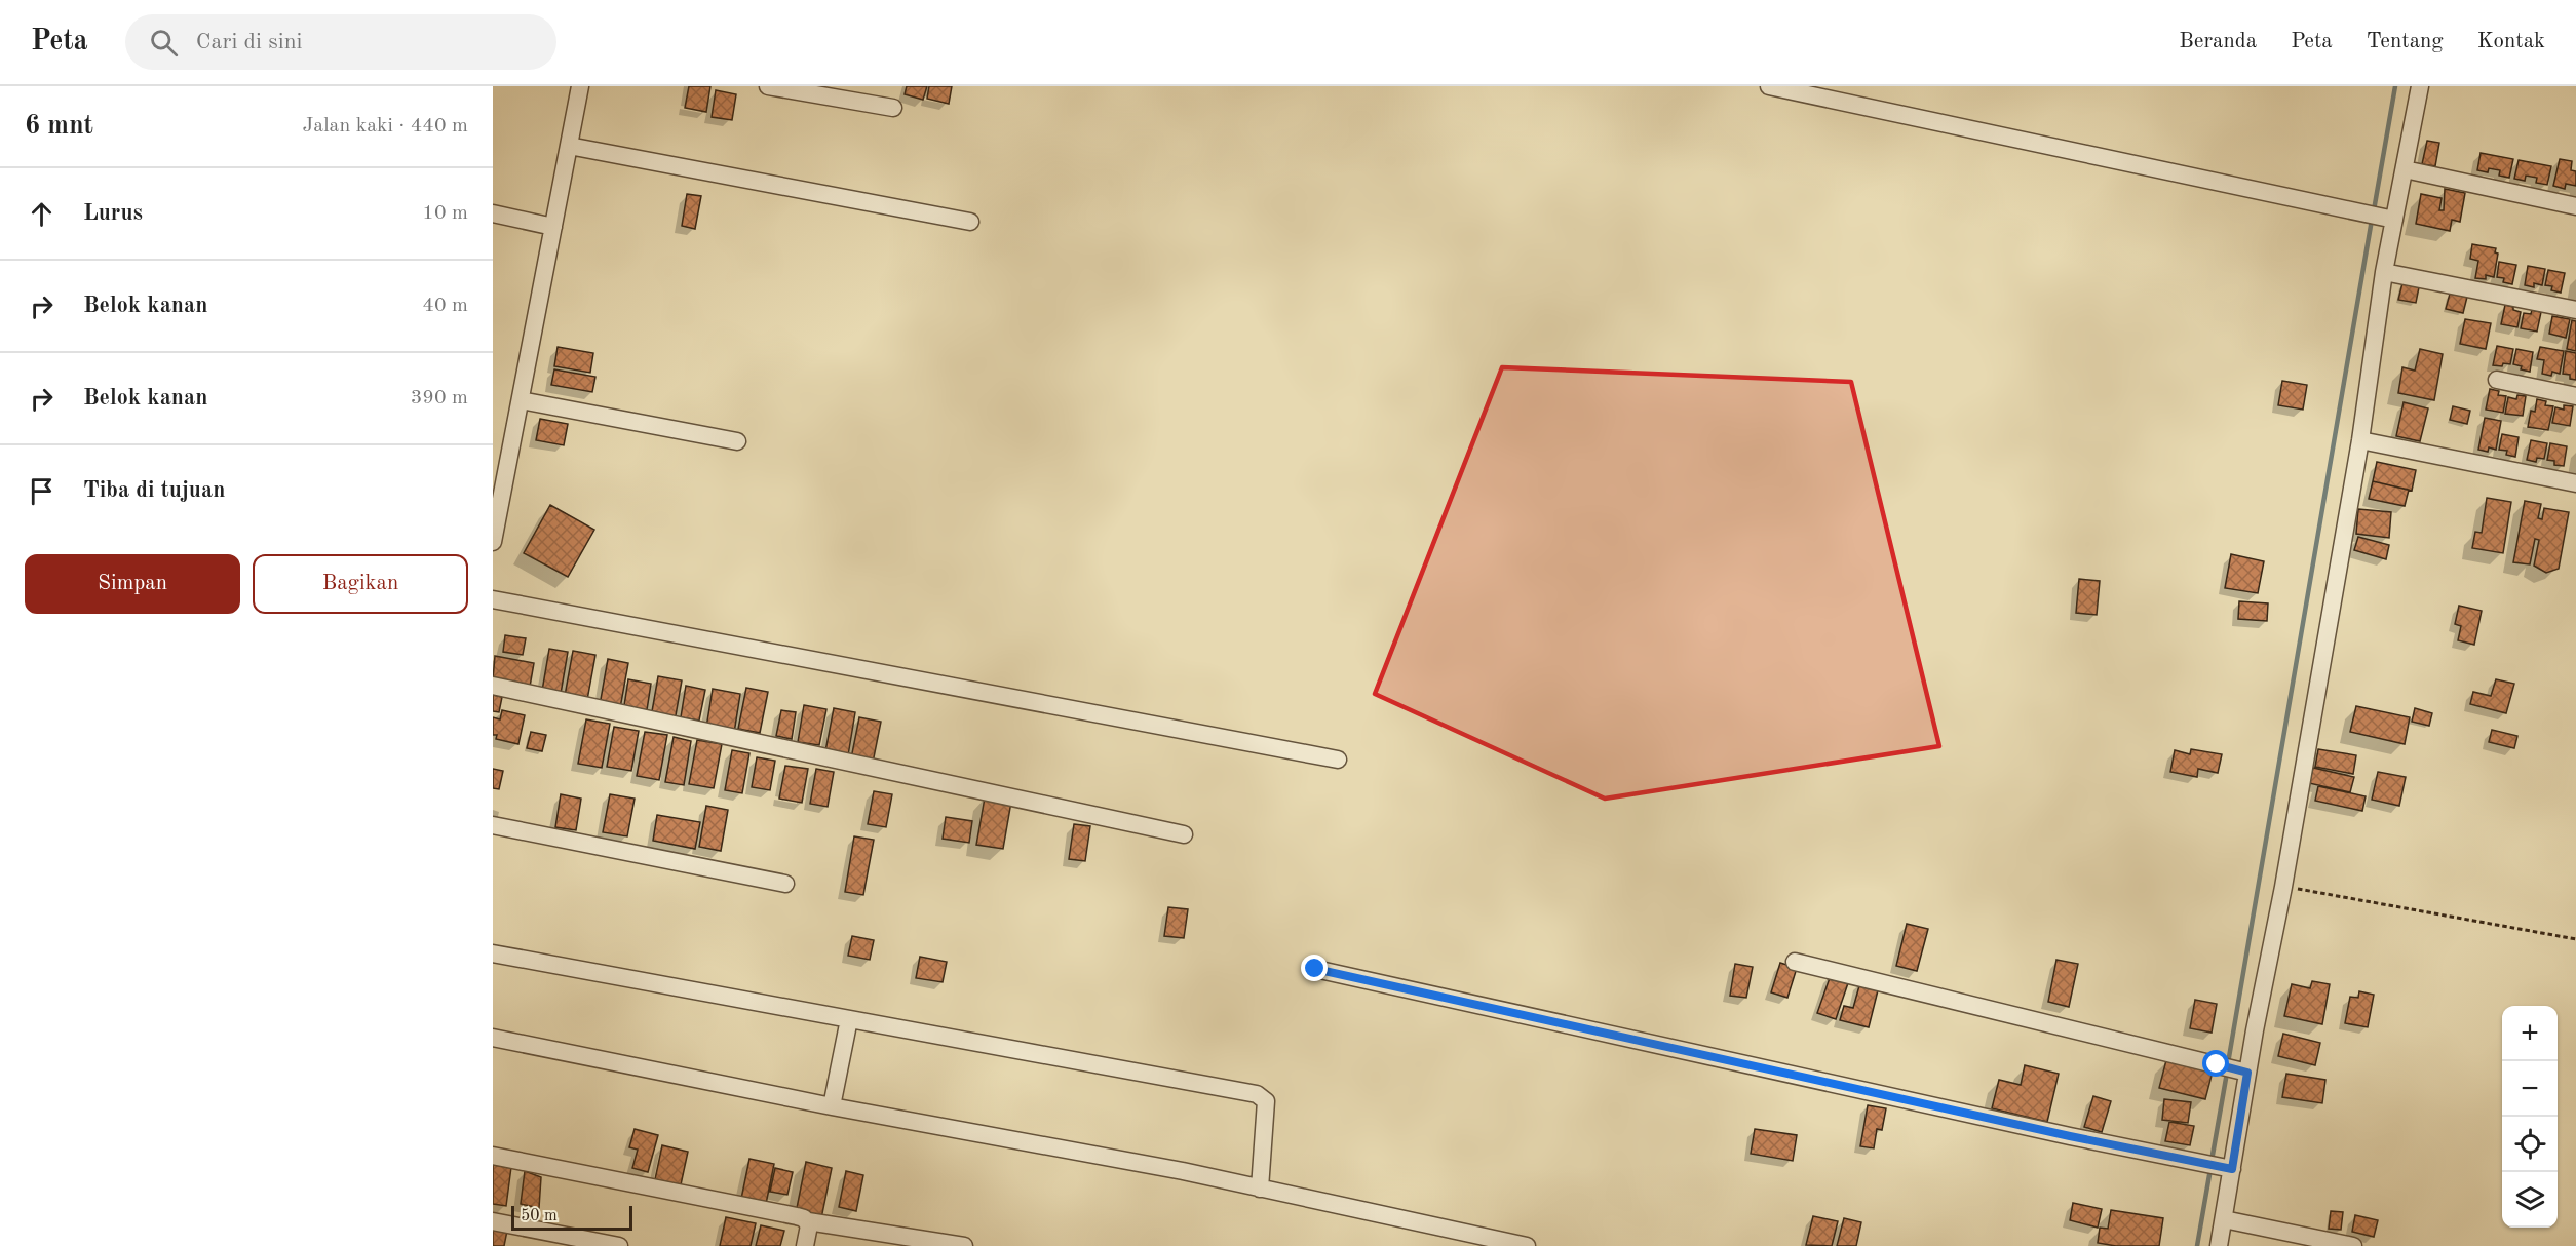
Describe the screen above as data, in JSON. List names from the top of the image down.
{
  "scale_bar": "50 m",
  "page": {
    "header": "Peta",
    "search": "Cari di sini",
    "nav": [
      "Beranda",
      "Peta",
      "Tentang",
      "Kontak"
    ],
    "heading": ["6 mnt", "Jalan kaki · 440 m"],
    "list": [
      ["Lurus", "10 m"],
      ["Belok kanan", "40 m"],
      ["Belok kanan", "390 m"],
      "Tiba di tujuan"
    ],
    "buttons": ["Simpan", "Bagikan"],
    "map_buttons": ["+", "−"],
    "scale": "50 m"
  }
}
